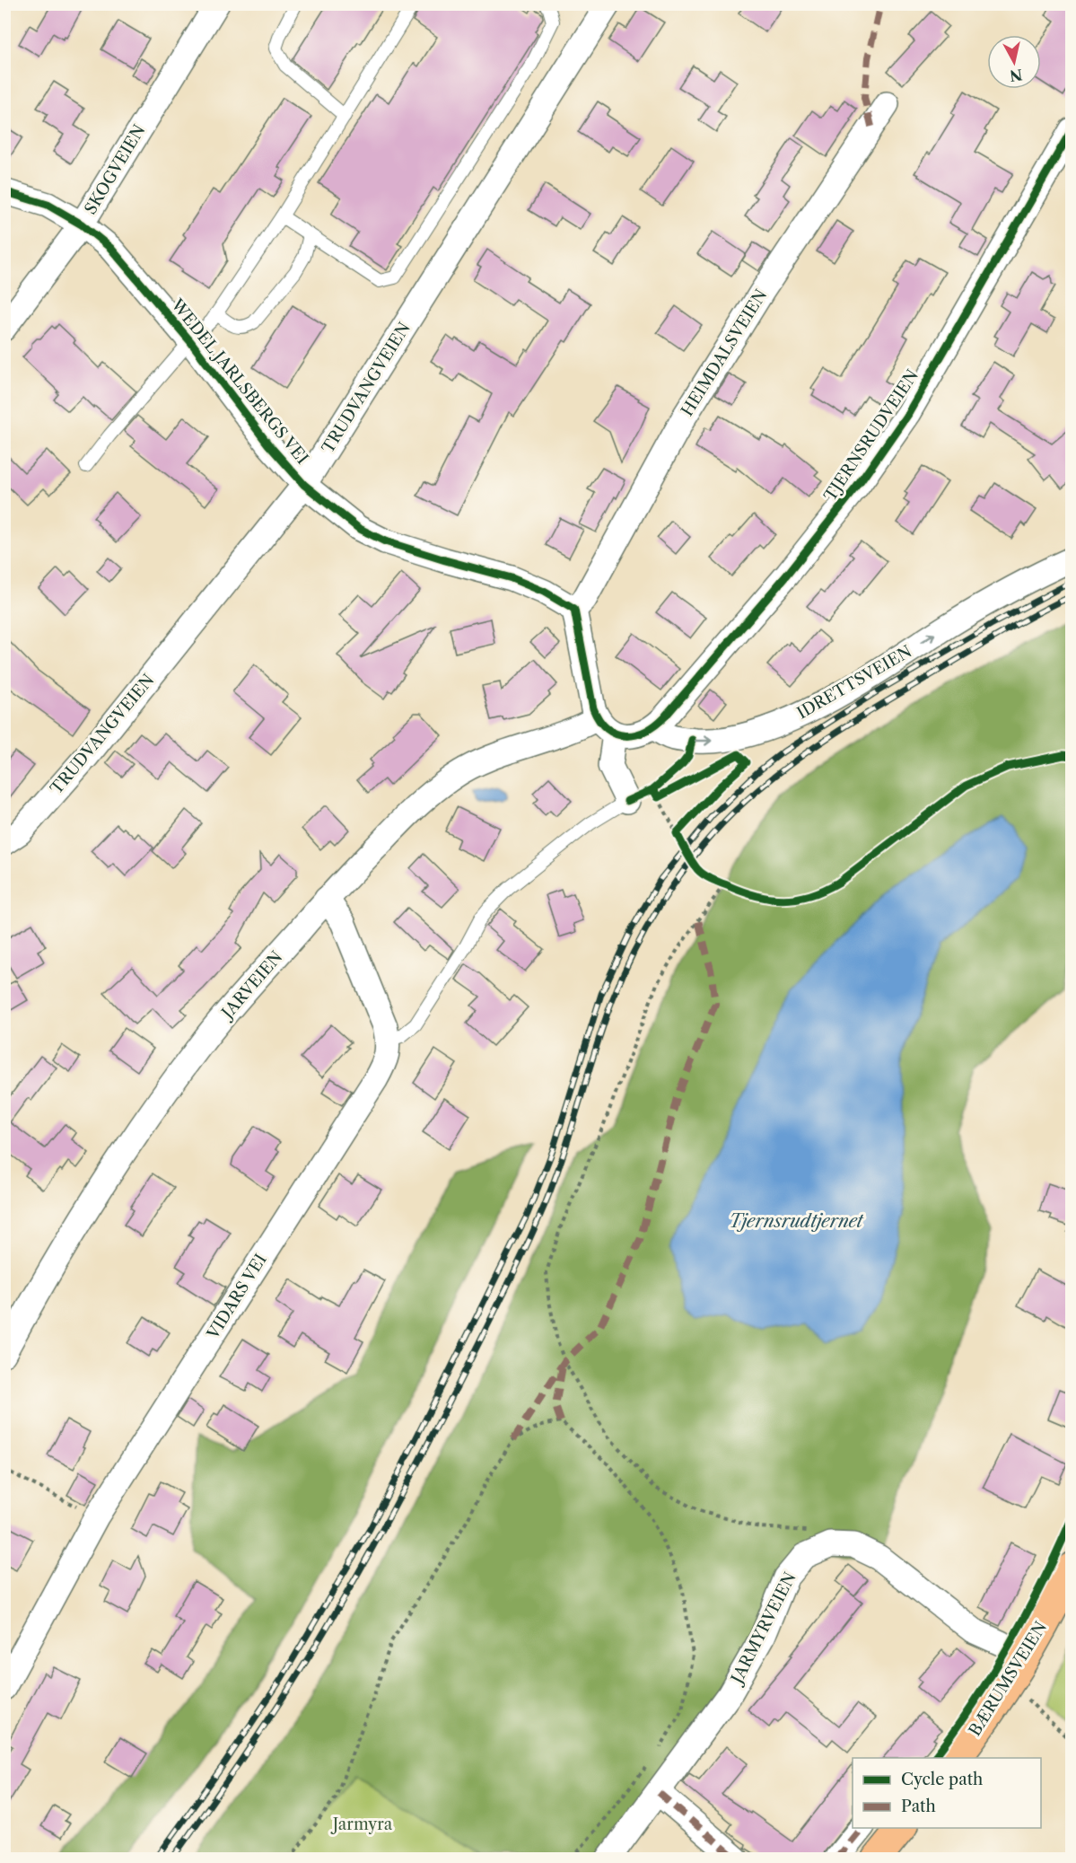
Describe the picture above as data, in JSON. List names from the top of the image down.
{
  "streets": {
    "main road": ["BÆRUMSVEIEN"],
    "street": [
      "SKOGVEIEN",
      "HEIMDALSVEIEN",
      "WEDEL JARLSBERGS VEI",
      "TRUDVANGVEIEN",
      "TJERNSRUDVEIEN",
      "IDRETTSVEIEN",
      "JARVEIEN",
      "VIDARS VEI",
      "JARMYRVEIEN"
    ]
  },
  "crossings": [
    ["SKOGVEIEN", "WEDEL JARLSBERGS VEI"],
    ["HEIMDALSVEIEN", "WEDEL JARLSBERGS VEI"],
    ["WEDEL JARLSBERGS VEI", "TRUDVANGVEIEN"],
    ["TJERNSRUDVEIEN", "IDRETTSVEIEN"]
  ],
  "one_way": ["IDRETTSVEIEN"],
  "water": ["Tjernsrudtjernet"],
  "parks": ["Jarmyra"],
  "legend": ["Cycle path", "Path"],
  "north": "bottom"
}
